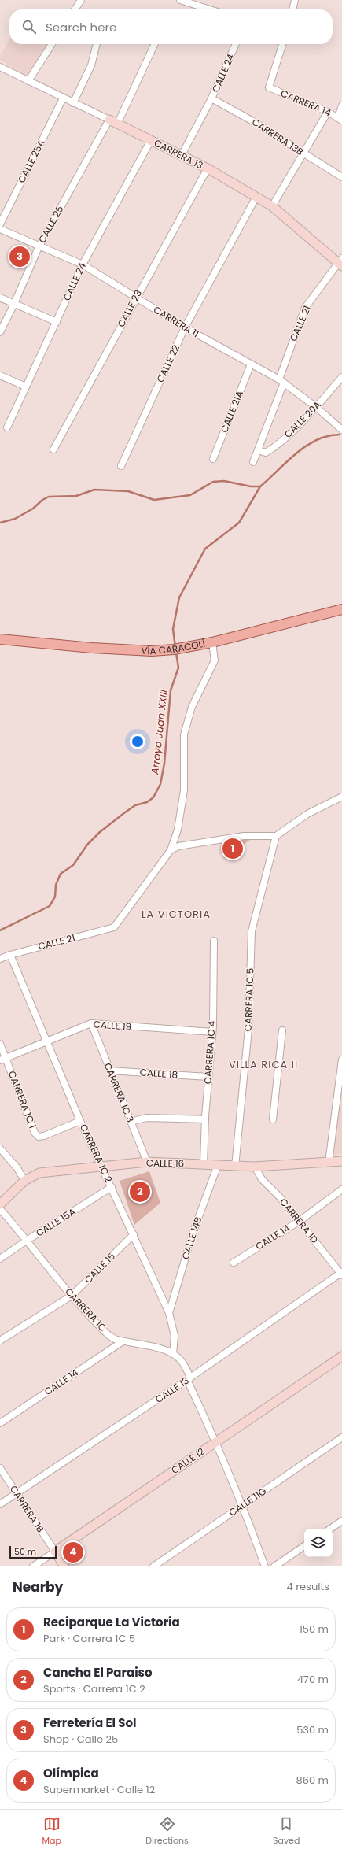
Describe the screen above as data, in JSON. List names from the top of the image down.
{
  "streets": {
    "main road": ["VÍA CARACOLÍ"],
    "street": [
      "CALLE 24",
      "CARRERA 14",
      "CARRERA 13B",
      "CARRERA 13",
      "CALLE 25A",
      "CALLE 25",
      "CALLE 23",
      "CARRERA 11",
      "CALLE 21",
      "CALLE 22",
      "CALLE 21A",
      "CALLE 20A",
      "CARRERA 1C 5",
      "CALLE 19",
      "CARRERA 1C 4",
      "CALLE 18",
      "CARRERA 1C 3",
      "CARRERA 1C 1",
      "CARRERA 1C 2",
      "CALLE 16",
      "CARRERA 1D",
      "CALLE 15A",
      "CALLE 14",
      "CALLE 14B",
      "CALLE 15",
      "CARRERA 1C",
      "CALLE 13",
      "CALLE 12",
      "CALLE 11G",
      "CARRERA 1B"
    ]
  },
  "crossings": [
    ["CALLE 24", "CARRERA 13B"],
    ["CALLE 24", "CARRERA 13"],
    ["CALLE 24", "CARRERA 11"],
    ["CARRERA 13", "CALLE 25A"],
    ["CARRERA 13", "CALLE 25"],
    ["CARRERA 13", "CALLE 23"],
    ["CARRERA 13", "CALLE 21"],
    ["CARRERA 13", "CALLE 22"],
    ["CALLE 25", "CARRERA 11"],
    ["CALLE 23", "CARRERA 11"],
    ["CARRERA 11", "CALLE 21"],
    ["CARRERA 11", "CALLE 22"],
    ["CARRERA 11", "CALLE 21A"],
    ["CARRERA 11", "CALLE 20A"],
    ["CALLE 21", "CALLE 20A"],
    ["CALLE 21", "CARRERA 1C 2"],
    ["CARRERA 1C 5", "CALLE 16"],
    ["CALLE 19", "CARRERA 1C 4"],
    ["CALLE 19", "CARRERA 1C 3"],
    ["CALLE 19", "CARRERA 1C 1"],
    ["CALLE 19", "CARRERA 1C 2"],
    ["CARRERA 1C 4", "CALLE 18"],
    ["CARRERA 1C 4", "CALLE 16"],
    ["CALLE 18", "CARRERA 1C 3"],
    ["CARRERA 1C 3", "CALLE 16"],
    ["CARRERA 1C 1", "CARRERA 1C 2"],
    ["CARRERA 1C 2", "CALLE 16"],
    ["CARRERA 1C 2", "CALLE 15A"],
    ["CARRERA 1C 2", "CALLE 14B"],
    ["CARRERA 1C 2", "CALLE 15"],
    ["CARRERA 1C 2", "CARRERA 1C"],
    ["CALLE 16", "CARRERA 1D"],
    ["CALLE 16", "CALLE 14B"],
    ["CARRERA 1D", "CALLE 14"],
    ["CARRERA 1D", "CALLE 13"],
    ["CALLE 15A", "CARRERA 1C"],
    ["CALLE 14", "CARRERA 1C"],
    ["CALLE 15", "CARRERA 1C"],
    ["CARRERA 1C", "CALLE 13"],
    ["CARRERA 1C", "CALLE 12"],
    ["CARRERA 1C", "CALLE 11G"],
    ["CALLE 13", "CARRERA 1B"],
    ["CALLE 12", "CARRERA 1B"]
  ],
  "districts": ["LA VICTORIA", "VILLA RICA II"],
  "water": ["Arroyo Juan XXIII"],
  "scale_bar": "50 m",
  "page": {
    "search": "Search here",
    "pins": [
      "3",
      "1",
      "2",
      "4"
    ],
    "scale": "50 m",
    "heading": ["Nearby", "4 results"],
    "list": [
      {
        "mark": "1",
        "name": "Reciparque La Victoria",
        "note": "Park · Carrera 1C 5",
        "value": "150 m"
      },
      {
        "mark": "2",
        "name": "Cancha El Paraiso",
        "note": "Sports · Carrera 1C 2",
        "value": "470 m"
      },
      {
        "mark": "3",
        "name": "Ferretería El Sol",
        "note": "Shop · Calle 25",
        "value": "530 m"
      },
      {
        "mark": "4",
        "name": "Olímpica",
        "note": "Supermarket · Calle 12",
        "value": "860 m"
      }
    ],
    "nav": ["Map", "Directions", "Saved"]
  }
}
